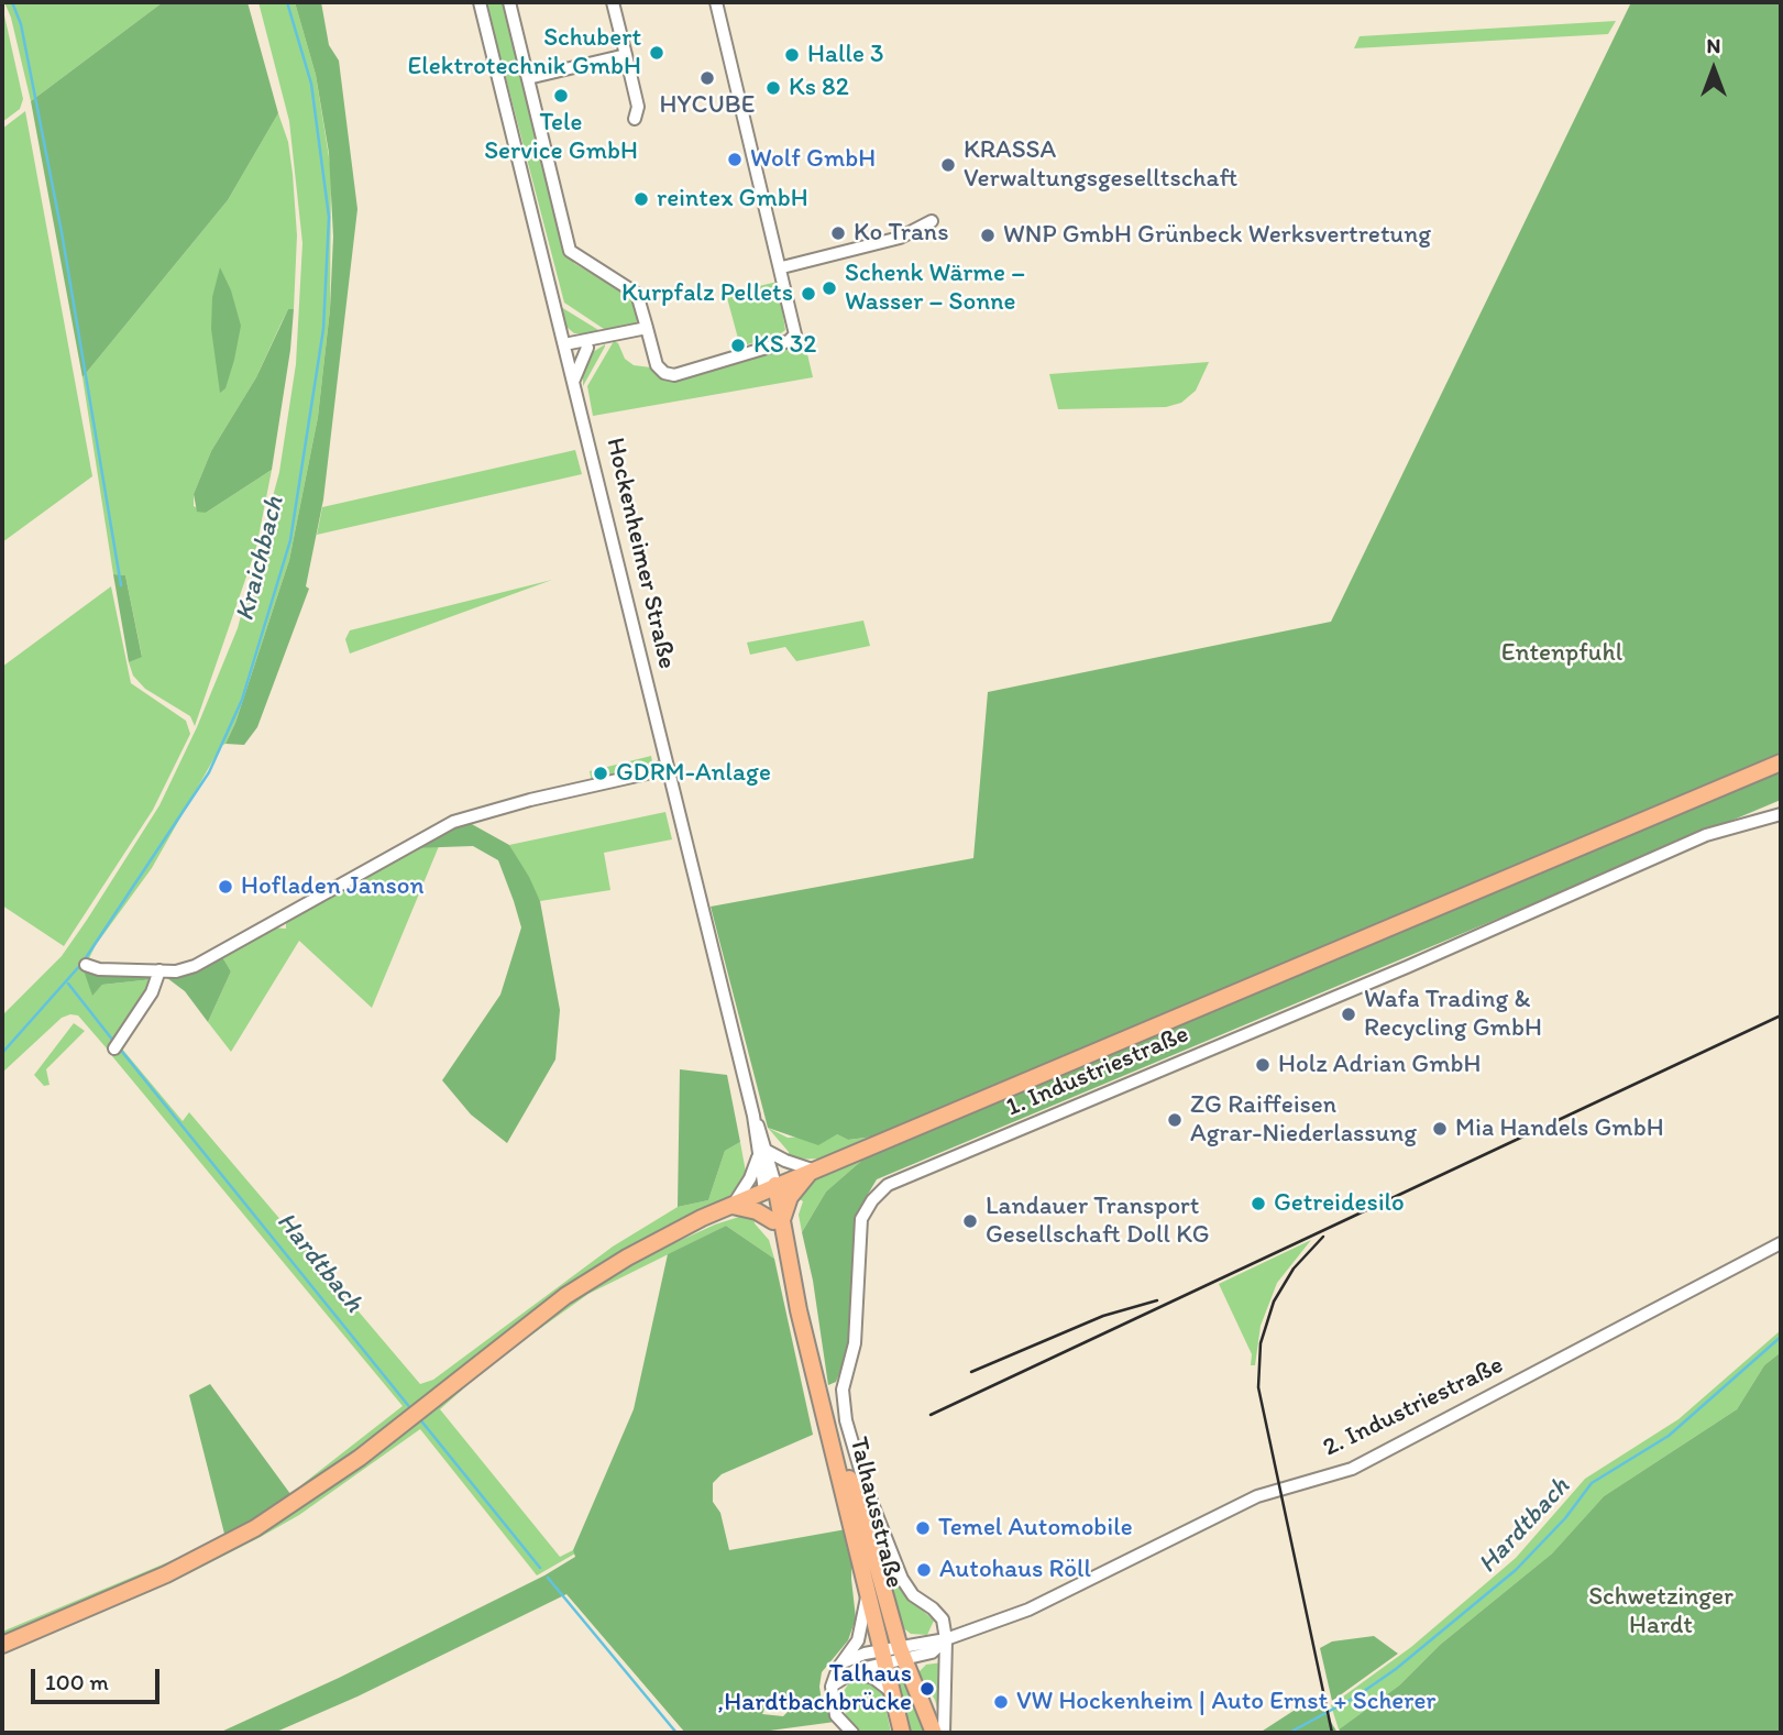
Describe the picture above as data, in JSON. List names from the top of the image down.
{
  "streets": {
    "main road": ["Hockenheimer Straße", "Talhausstraße"],
    "street": ["1. Industriestraße", "2. Industriestraße"]
  },
  "crossings": [
    ["Hockenheimer Straße", "Talhausstraße"],
    ["1. Industriestraße", "2. Industriestraße"],
    ["2. Industriestraße", "Talhausstraße"]
  ],
  "water": ["Kraichbach", "Hardtbach"],
  "parks": ["Entenpfuhl", "Schwetzinger Hardt"],
  "places": [
    "Schubert Elektrotechnik GmbH",
    "Halle 3",
    "HYCUBE",
    "Ks 82",
    "Tele Service GmbH",
    "Wolf GmbH",
    "KRASSA Verwaltungsgeselltschaft",
    "reintex GmbH",
    "Ko Trans",
    "WNP GmbH Grünbeck Werksvertretung",
    "Schenk Wärme – Wasser – Sonne",
    "Kurpfalz Pellets",
    "KS 32",
    "GDRM-Anlage",
    "Hofladen Janson",
    "Wafa Trading & Recycling GmbH",
    "Holz Adrian GmbH",
    "ZG Raiffeisen Agrar-Niederlassung",
    "Mia Handels GmbH",
    "Getreidesilo",
    "Landauer Transport Gesellschaft Doll KG",
    "Temel Automobile",
    "Autohaus Röll",
    "Talhaus ,Hardtbachbrücke",
    "VW Hockenheim | Auto Ernst + Scherer"
  ],
  "scale_bar": "100 m",
  "north": "top"
}
